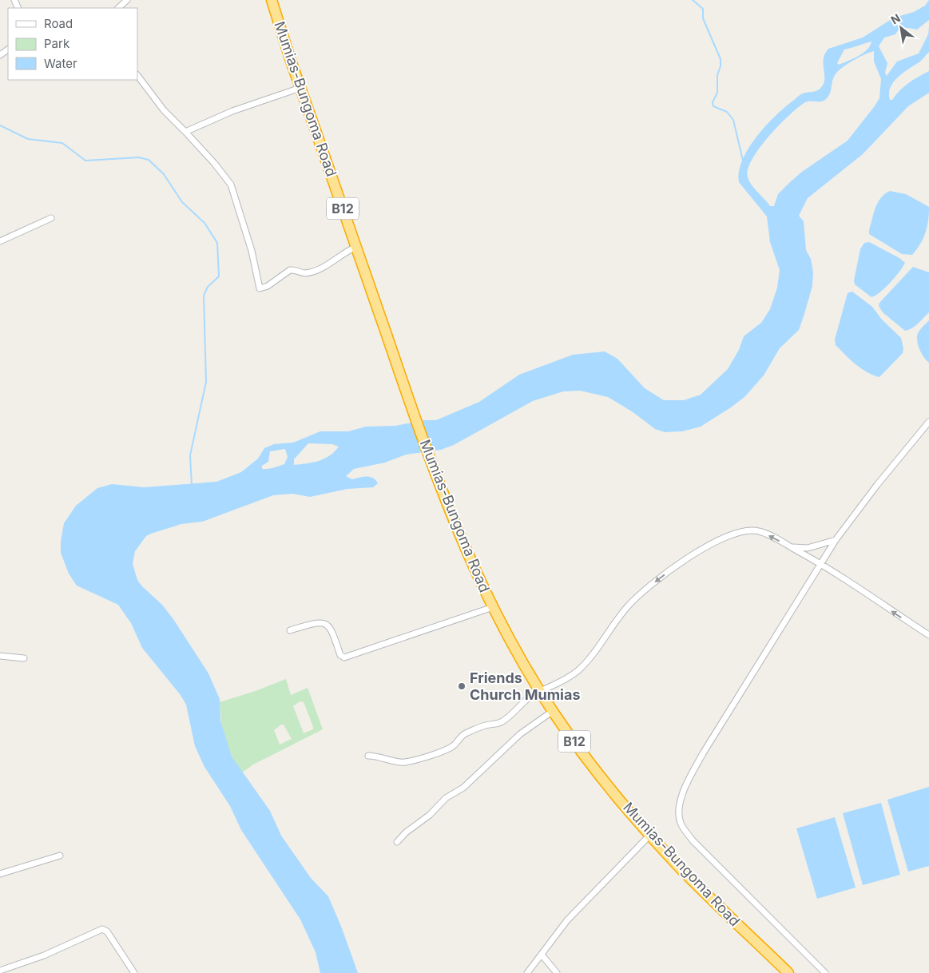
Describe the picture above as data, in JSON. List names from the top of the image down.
{
  "streets": {
    "highway": ["Mumias-Bungoma Road", "B12"]
  },
  "places": ["Friends Church Mumias"],
  "legend": ["Road", "Park", "Water"],
  "north": "top left"
}
